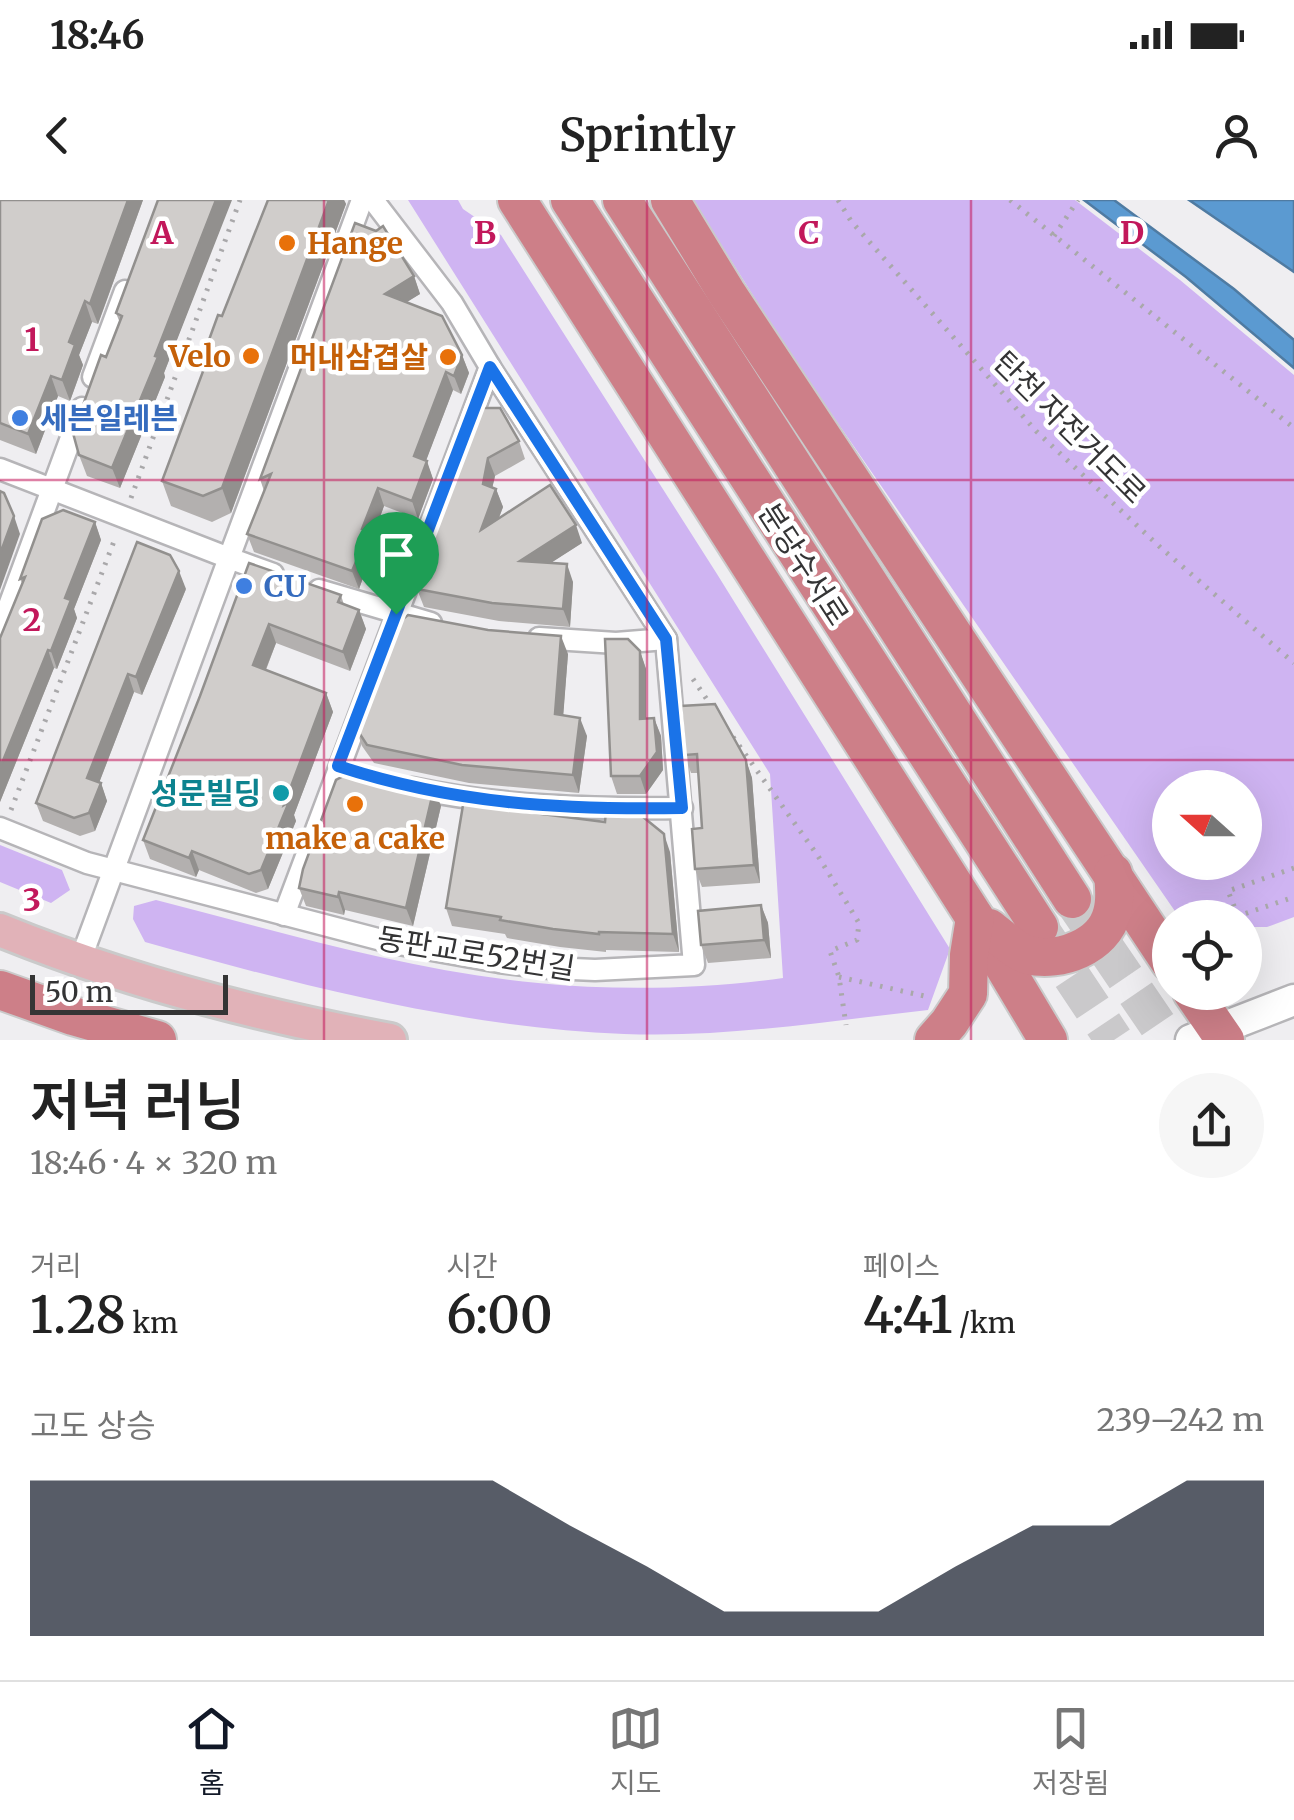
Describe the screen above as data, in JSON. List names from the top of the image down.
{
  "streets": {
    "highway": ["분당수서로"],
    "street": ["동판교로52번길"],
    "path": ["탄천 자전거도로"]
  },
  "places": [
    "Hange",
    "Velo",
    "머내삼겹살",
    "세븐일레븐",
    "CU",
    "성문빌딩",
    "make a cake"
  ],
  "scale_bar": "50 m",
  "north": "left",
  "page": {
    "status": "18:46",
    "header": "Sprintly",
    "scale": "50 m",
    "heading": ["저녁 러닝", "18:46 · 4 × 320 m"],
    "stats": [
      ["거리", "1.28 km"],
      ["시간", "6:00"],
      ["페이스", "4:41 /km"]
    ],
    "chart": ["고도 상승", "239–242 m"],
    "tabs": ["홈", "지도", "저장됨"]
  },
  "grid": {
    "columns": [
      "A",
      "B",
      "C",
      "D"
    ],
    "rows": ["1", "2", "3"]
  }
}
